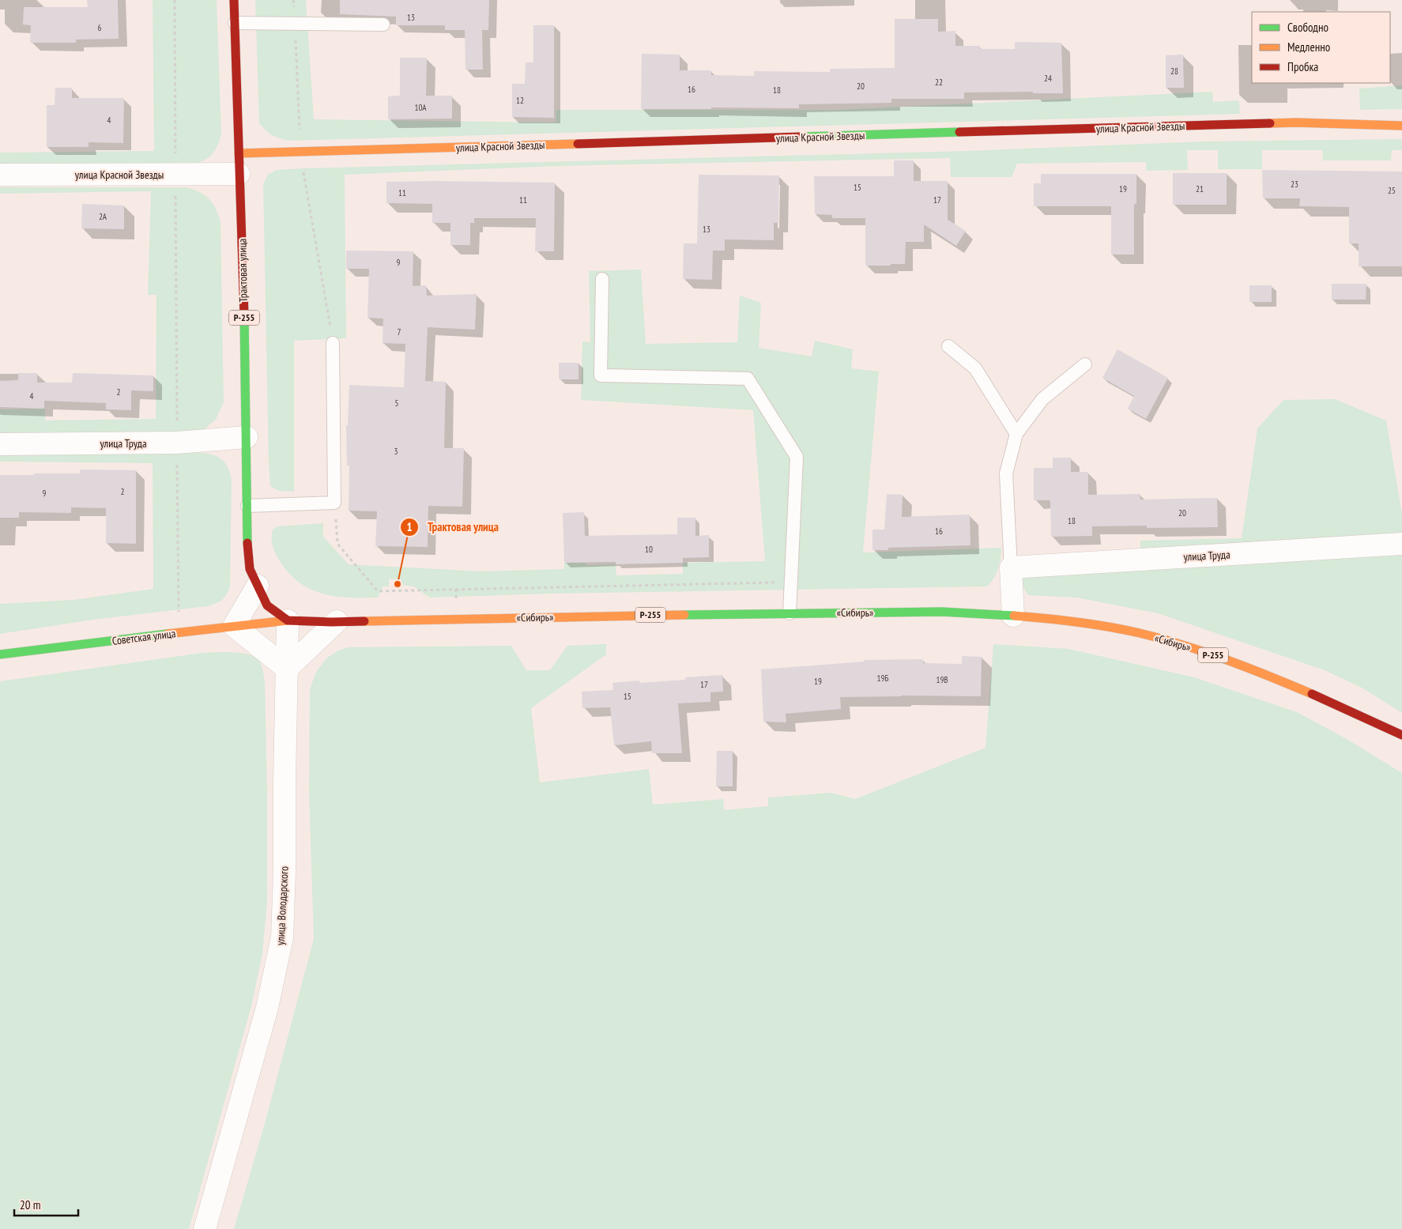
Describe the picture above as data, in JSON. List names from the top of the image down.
{
  "streets": {
    "main road": [
      "улица Красной Звезды",
      "Трактовая улица",
      "Р-255",
      "«Сибирь»",
      "Советская улица"
    ],
    "street": ["улица Труда", "улица Володарского"]
  },
  "crossings": [
    ["улица Красной Звезды", "Трактовая улица"],
    ["Трактовая улица", "улица Труда"],
    ["Трактовая улица", "«Сибирь»"],
    ["Трактовая улица", "Советская улица"],
    ["Трактовая улица", "улица Володарского"],
    ["«Сибирь»", "Советская улица"],
    ["«Сибирь»", "улица Володарского"],
    ["Советская улица", "улица Володарского"]
  ],
  "places": ["Трактовая улица"],
  "house_numbers": [
    "13",
    "6",
    "28",
    "24",
    "22",
    "20",
    "16",
    "18",
    "12",
    "10А",
    "4",
    "23",
    "15",
    "19",
    "21",
    "25",
    "11",
    "11",
    "17",
    "2А",
    "13",
    "9",
    "7",
    "2",
    "4",
    "5",
    "3",
    "2",
    "9",
    "20",
    "18",
    "16",
    "10",
    "19Б",
    "19В",
    "19",
    "17",
    "15"
  ],
  "legend": ["Свободно", "Медленно", "Пробка"],
  "scale_bar": "20 m"
}
